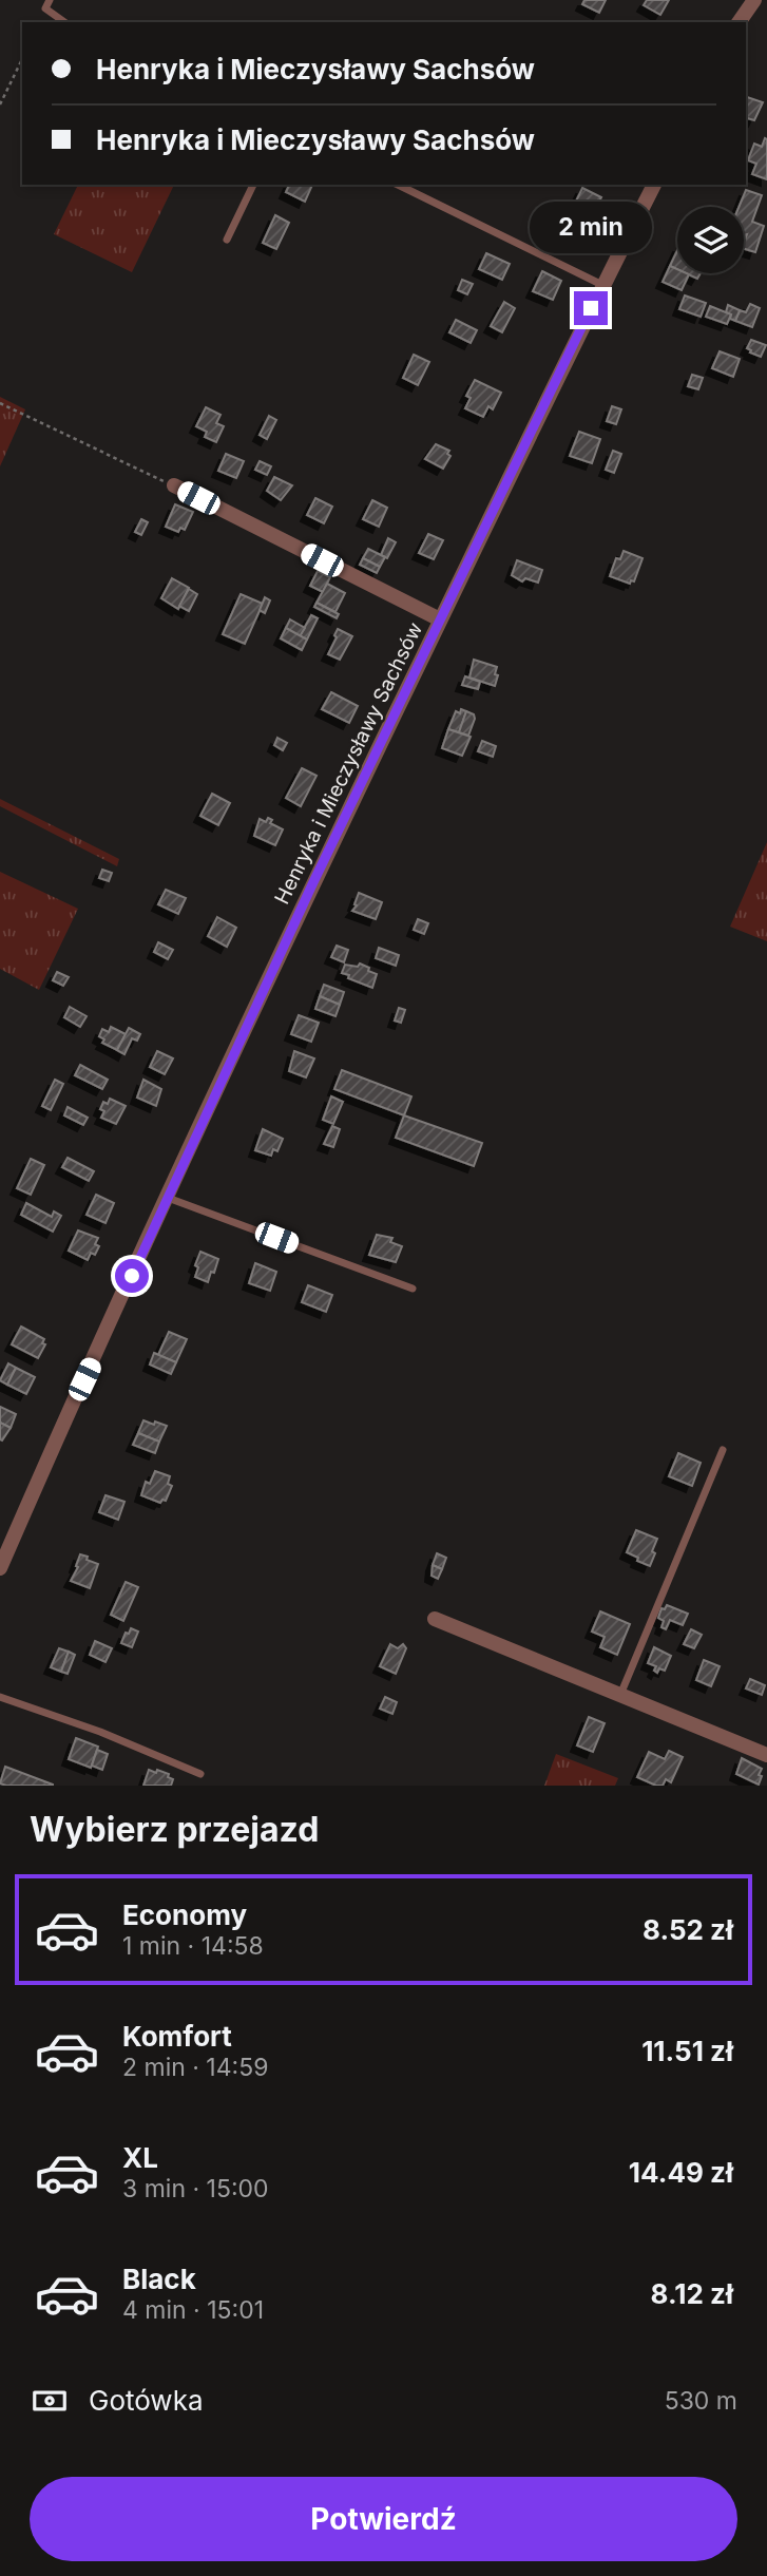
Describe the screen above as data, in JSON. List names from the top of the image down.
{
  "streets": {
    "street": ["Henryka i Mieczysławy Sachsów"]
  },
  "page": {
    "banner": ["Henryka i Mieczysławy Sachsów", "Henryka i Mieczysławy Sachsów"],
    "bubble": "2 min",
    "heading": "Wybierz przejazd",
    "list": [
      {
        "name": "Economy",
        "note": "1 min · 14:58",
        "value": "8.52 zł"
      },
      {
        "name": "Komfort",
        "note": "2 min · 14:59",
        "value": "11.51 zł"
      },
      {
        "name": "XL",
        "note": "3 min · 15:00",
        "value": "14.49 zł"
      },
      {
        "name": "Black",
        "note": "4 min · 15:01",
        "value": "8.12 zł"
      }
    ],
    "pay": ["Gotówka", "530 m"],
    "buttons": "Potwierdź"
  }
}
